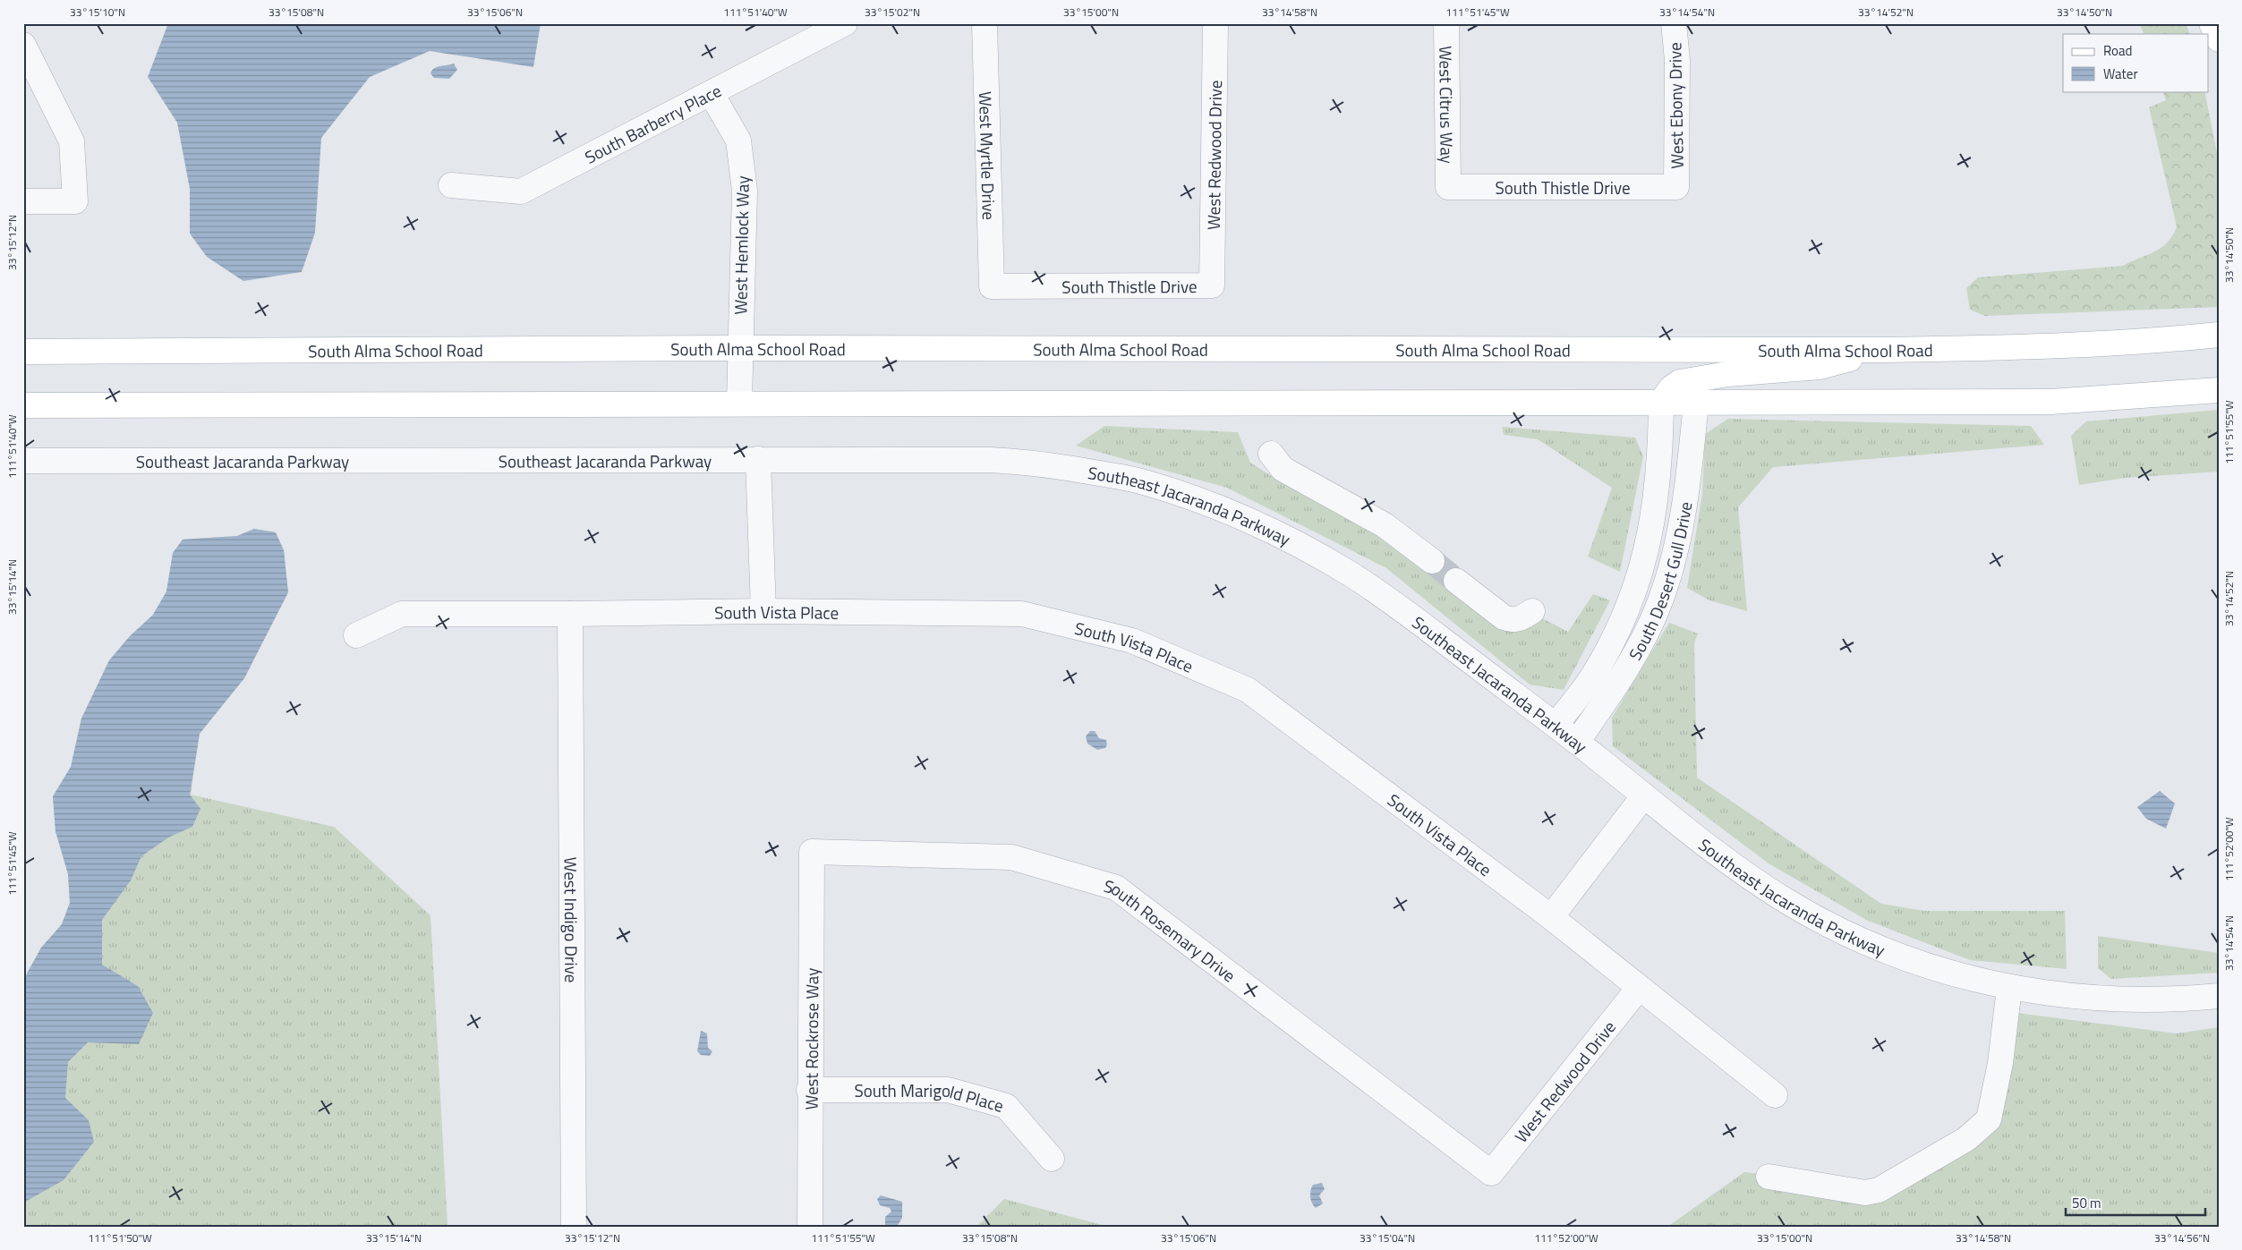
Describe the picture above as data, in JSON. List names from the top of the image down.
{
  "streets": {
    "main road": ["South Alma School Road"],
    "street": [
      "West Citrus Way",
      "West Ebony Drive",
      "South Barberry Place",
      "West Redwood Drive",
      "West Myrtle Drive",
      "South Thistle Drive",
      "West Hemlock Way",
      "Southeast Jacaranda Parkway",
      "South Desert Gull Drive",
      "South Vista Place",
      "West Indigo Drive",
      "South Rosemary Drive",
      "West Rockrose Way",
      "South Marigold Place"
    ]
  },
  "crossings": [
    ["West Citrus Way", "South Thistle Drive"],
    ["West Ebony Drive", "South Thistle Drive"],
    ["South Barberry Place", "West Hemlock Way"],
    ["West Redwood Drive", "South Thistle Drive"],
    ["West Redwood Drive", "South Vista Place"],
    ["West Redwood Drive", "South Rosemary Drive"],
    ["West Myrtle Drive", "South Thistle Drive"],
    ["West Hemlock Way", "South Alma School Road"],
    ["Southeast Jacaranda Parkway", "South Desert Gull Drive"],
    ["South Vista Place", "West Indigo Drive"],
    ["South Rosemary Drive", "West Rockrose Way"],
    ["West Rockrose Way", "South Marigold Place"]
  ],
  "legend": ["Road", "Water"],
  "scale_bar": "50 m",
  "coordinates": [
    "33°15'10\"N",
    "33°15'08\"N",
    "33°15'06\"N",
    "111°51'40\"W",
    "33°15'02\"N",
    "33°15'00\"N",
    "33°14'58\"N",
    "111°51'45\"W",
    "33°14'54\"N",
    "33°14'52\"N",
    "33°14'50\"N",
    "33°15'12\"N",
    "111°51'55\"W",
    "33°15'14\"N",
    "111°52'00\"W",
    "111°51'50\"W",
    "33°15'04\"N",
    "33°14'56\"N"
  ]
}
